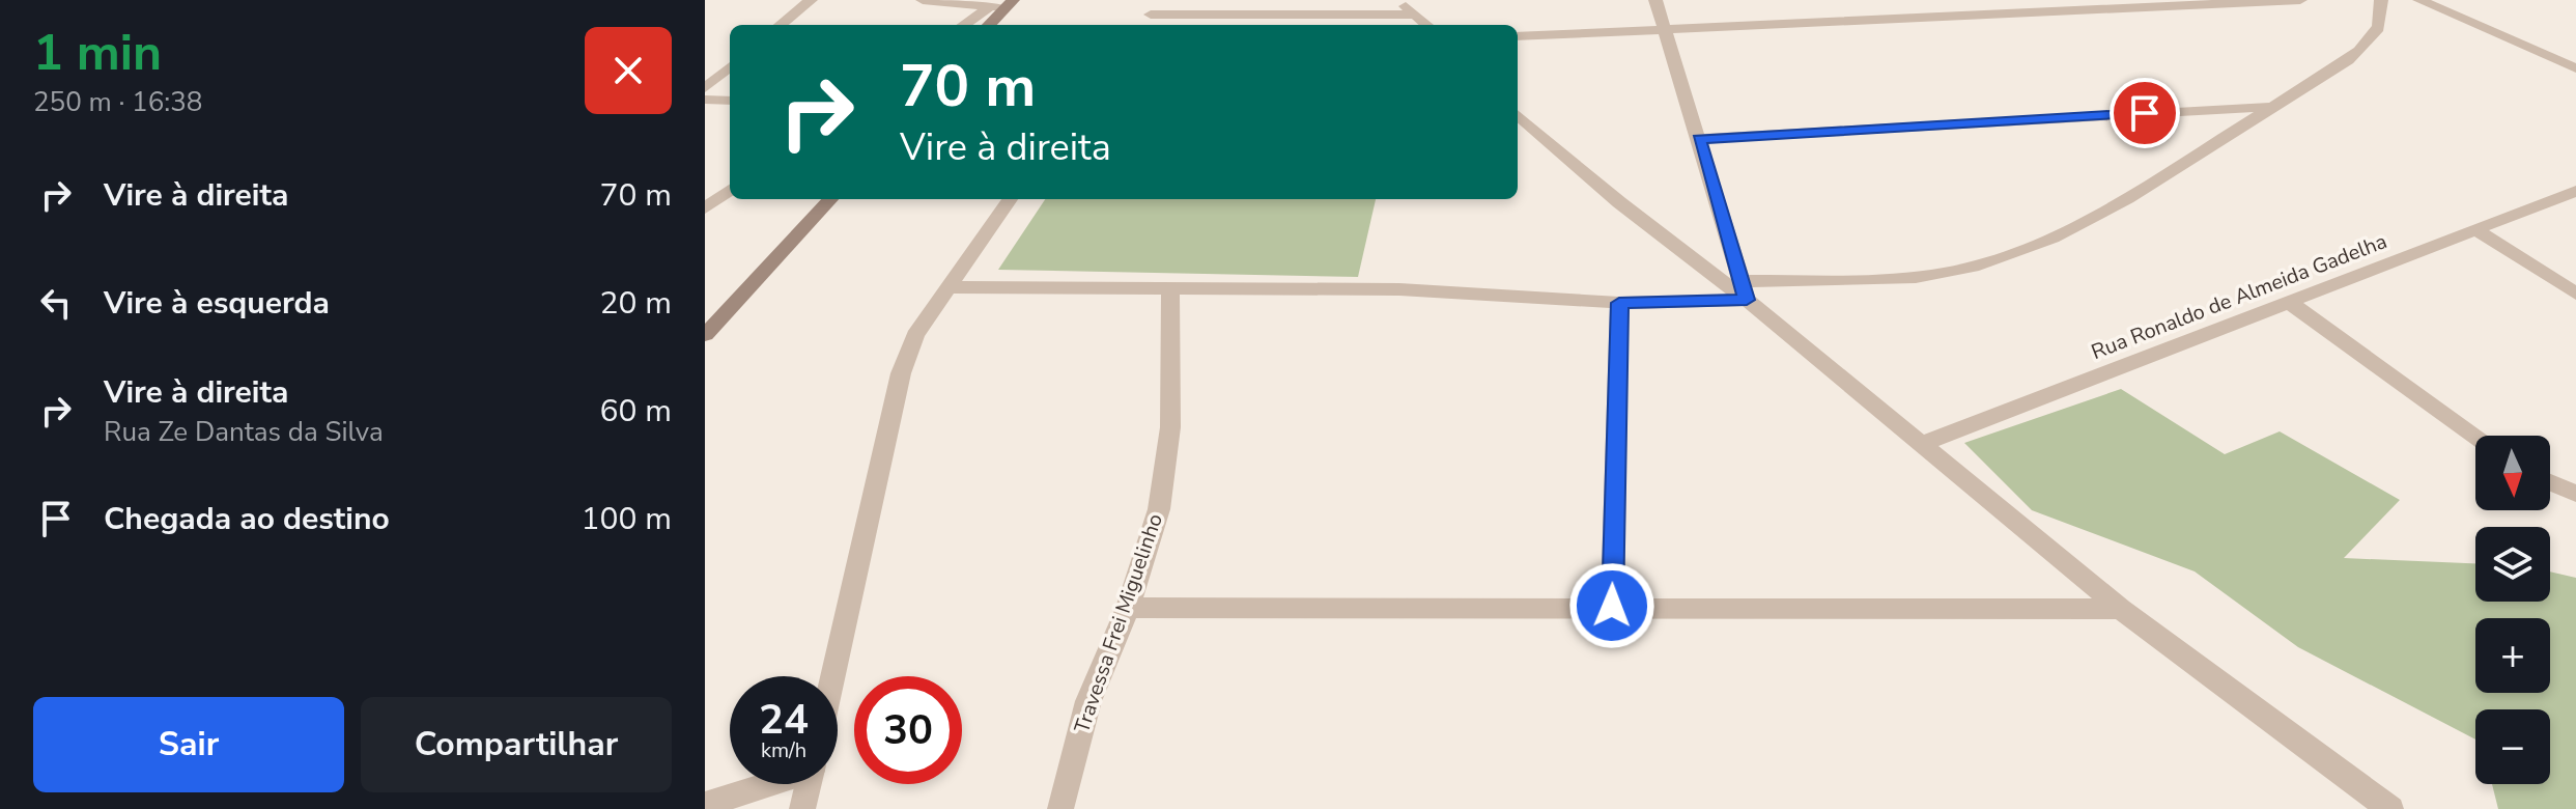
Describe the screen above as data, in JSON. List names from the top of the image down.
{
  "streets": {
    "street": ["Rua Ronaldo de Almeida Gadelha", "Travessa Frei Miguelinho"]
  },
  "north": "bottom",
  "page": {
    "heading": ["1 min", "250 m · 16:38"],
    "turn": ["70 m", "Vire à direita"],
    "list": [
      {
        "name": "Vire à direita",
        "value": "70 m"
      },
      {
        "name": "Vire à esquerda",
        "value": "20 m"
      },
      {
        "name": "Vire à direita",
        "note": "Rua Ze Dantas da Silva",
        "value": "60 m"
      },
      {
        "name": "Chegada ao destino",
        "value": "100 m"
      }
    ],
    "map_buttons": ["+", "−"],
    "speed": "24 km/h",
    "limit": "30",
    "buttons": ["Sair", "Compartilhar"]
  }
}
